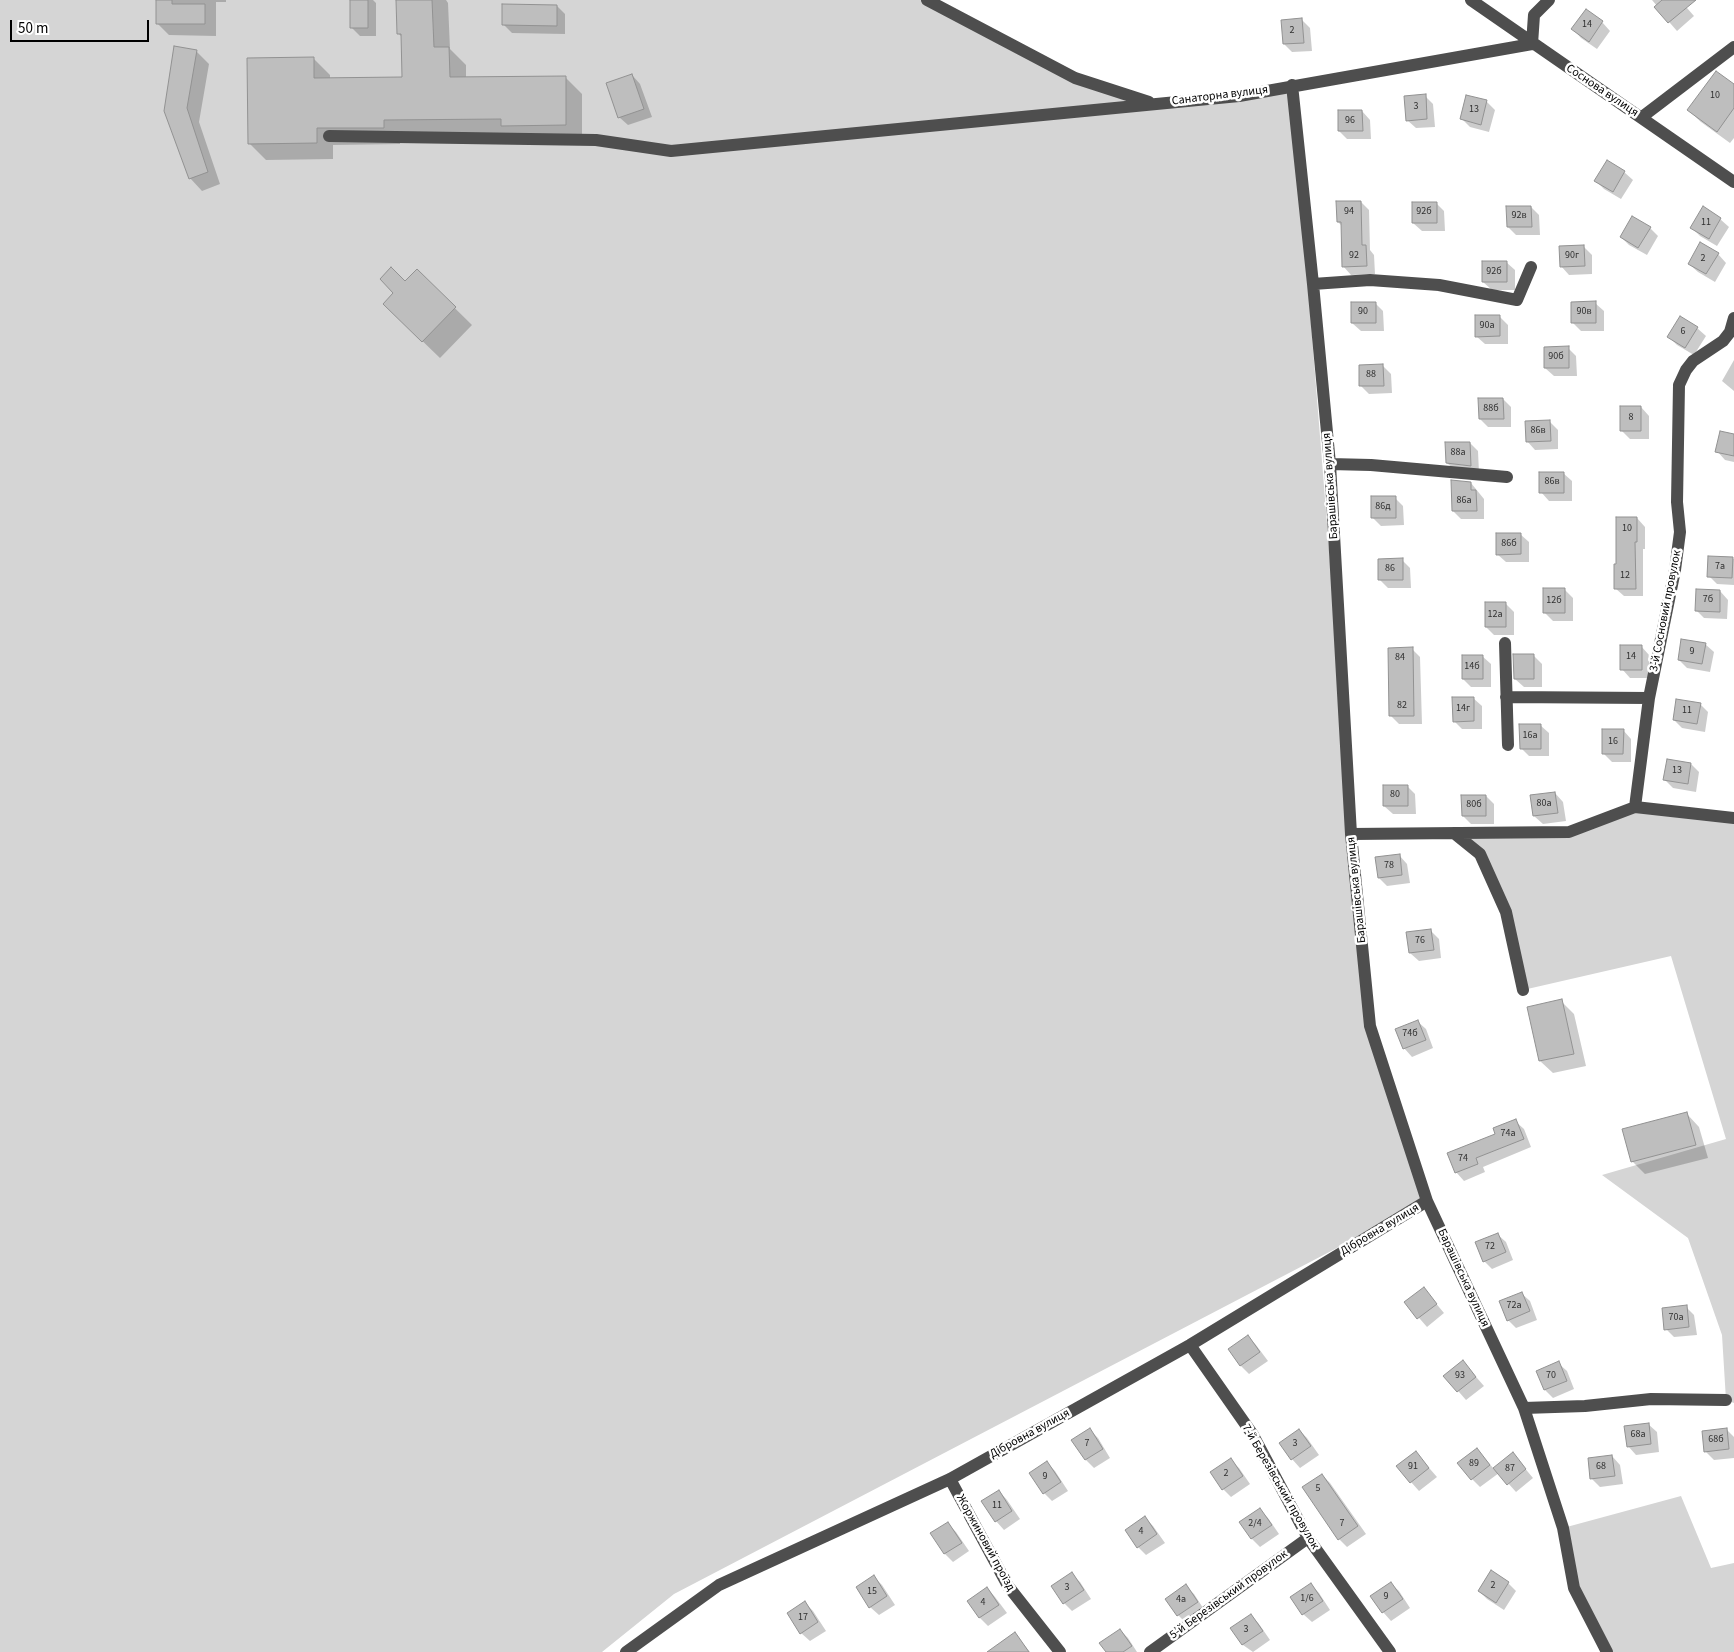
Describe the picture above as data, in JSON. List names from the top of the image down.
{
  "streets": {
    "street": [
      "Соснова вулиця",
      "Санаторна вулиця",
      "Барашівська вулиця",
      "3-й Сосновий провулок",
      "Дібровна вулиця",
      "7-й Березівський провулок",
      "Жоржиновий проїзд",
      "5-й Березівський провулок"
    ]
  },
  "crossings": [
    ["Соснова вулиця", "Санаторна вулиця"],
    ["Санаторна вулиця", "Барашівська вулиця"],
    ["Барашівська вулиця", "Дібровна вулиця"],
    ["Дібровна вулиця", "7-й Березівський провулок"],
    ["Дібровна вулиця", "Жоржиновий проїзд"],
    ["7-й Березівський провулок", "5-й Березівський провулок"]
  ],
  "house_numbers": [
    "14",
    "2",
    "10",
    "3",
    "13",
    "96",
    "94",
    "92б",
    "92в",
    "11",
    "92",
    "90г",
    "2",
    "92б",
    "90",
    "90в",
    "90а",
    "6",
    "90б",
    "88",
    "88б",
    "8",
    "86в",
    "88а",
    "86в",
    "86а",
    "86д",
    "10",
    "86б",
    "7а",
    "86",
    "12",
    "7б",
    "12б",
    "12а",
    "9",
    "14",
    "84",
    "14б",
    "82",
    "14г",
    "11",
    "16а",
    "16",
    "13",
    "80",
    "80а",
    "80б",
    "78",
    "76",
    "74б",
    "74а",
    "74",
    "72",
    "72а",
    "70а",
    "93",
    "70",
    "68а",
    "68б",
    "7",
    "3",
    "89",
    "91",
    "68",
    "87",
    "2",
    "9",
    "5",
    "11",
    "2/4",
    "7",
    "4",
    "2",
    "3",
    "15",
    "9",
    "1/6",
    "4а",
    "4",
    "17",
    "3"
  ],
  "scale_bar": "50 m"
}
